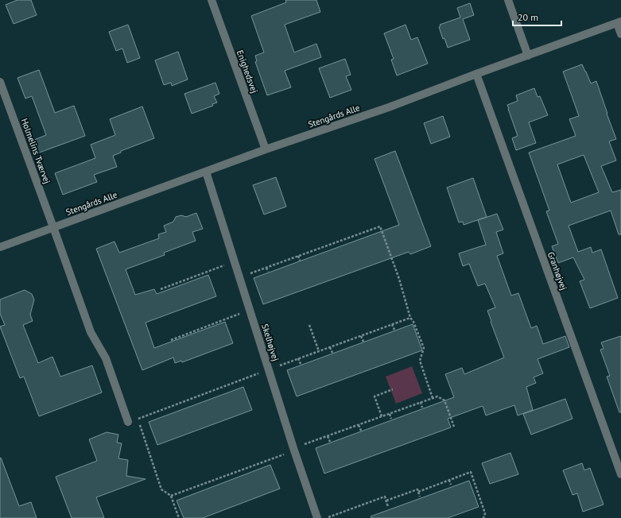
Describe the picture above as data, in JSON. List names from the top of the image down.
{
  "streets": {
    "street": [
      "Enighedsvej",
      "Stengårds Alle",
      "Holmelins Tværvej",
      "Granhøjvej",
      "Skelhøjvej"
    ]
  },
  "crossings": [
    ["Enighedsvej", "Stengårds Alle"],
    ["Stengårds Alle", "Holmelins Tværvej"],
    ["Stengårds Alle", "Granhøjvej"],
    ["Stengårds Alle", "Skelhøjvej"]
  ],
  "scale_bar": "20 m"
}
